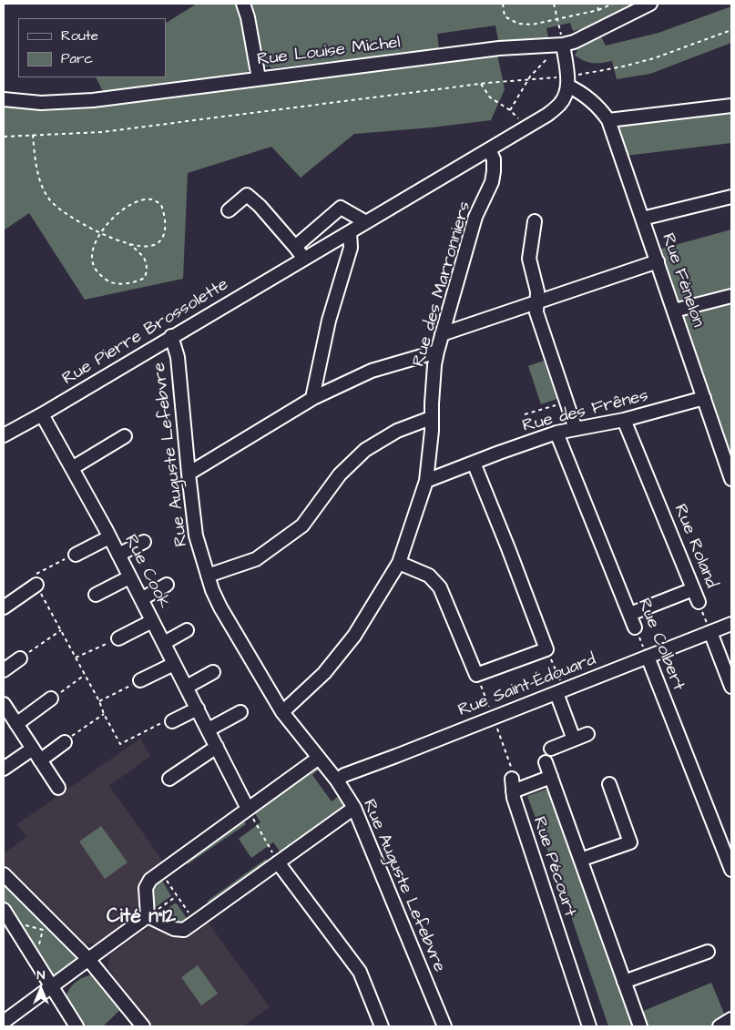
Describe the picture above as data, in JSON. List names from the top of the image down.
{
  "streets": {
    "street": [
      "Rue Louise Michel",
      "Rue Fénelon",
      "Rue des Marronniers",
      "Rue Pierre Brossolette",
      "Rue des Frênes",
      "Rue Auguste Lefebvre",
      "Rue Roland",
      "Rue Cook",
      "Rue Colbert",
      "Rue Saint-Édouard",
      "Rue Pécourt"
    ]
  },
  "crossings": [
    ["Rue Fénelon", "Rue Pierre Brossolette"],
    ["Rue Fénelon", "Rue des Frênes"],
    ["Rue des Marronniers", "Rue Pierre Brossolette"],
    ["Rue des Marronniers", "Rue des Frênes"],
    ["Rue des Marronniers", "Rue Auguste Lefebvre"],
    ["Rue Pierre Brossolette", "Rue Auguste Lefebvre"],
    ["Rue Pierre Brossolette", "Rue Cook"],
    ["Rue des Frênes", "Rue Roland"],
    ["Rue des Frênes", "Rue Colbert"],
    ["Rue Auguste Lefebvre", "Rue Saint-Édouard"],
    ["Rue Roland", "Rue Saint-Édouard"],
    ["Rue Colbert", "Rue Saint-Édouard"]
  ],
  "districts": ["Cité n°12"],
  "legend": ["Route", "Parc"],
  "north": "top"
}
